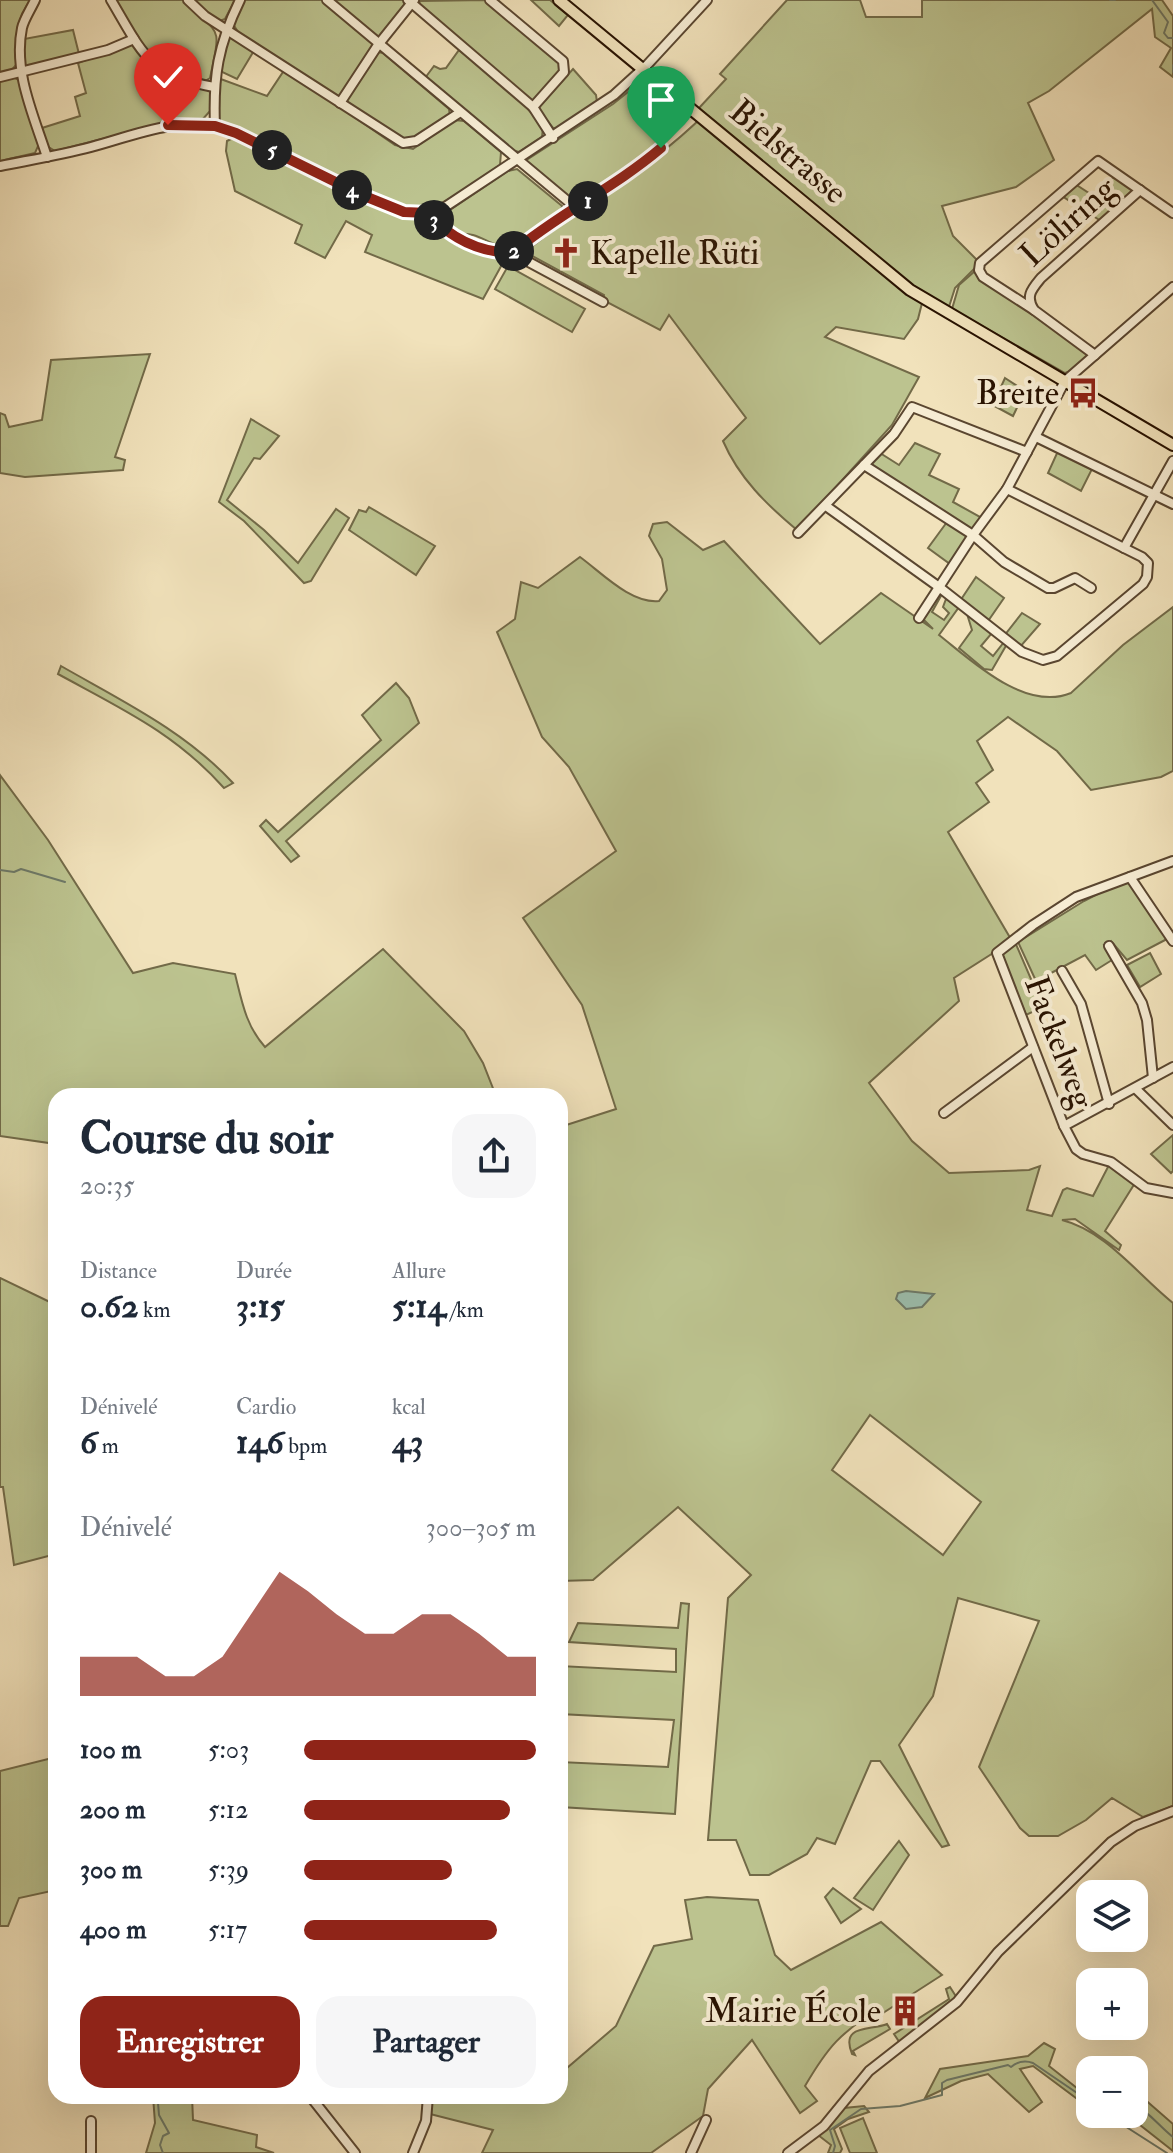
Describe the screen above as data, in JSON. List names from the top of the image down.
{
  "streets": {
    "main road": ["Bielstrasse"],
    "street": ["Löliring", "Fackelweg"]
  },
  "places": {
    "church": ["Kapelle Rüti"],
    "bus stop": ["Breite"],
    "building": ["Mairie École"]
  },
  "page": {
    "pins": [
      "5",
      "4",
      "1",
      "3",
      "2"
    ],
    "heading": ["Course du soir", "20:35"],
    "stats": [
      ["Distance", "0.62 km"],
      ["Durée", "3:15"],
      ["Allure", "5:14 /km"],
      ["Dénivelé", "6 m"],
      ["Cardio", "146 bpm"],
      ["kcal", "43"]
    ],
    "chart": ["Dénivelé", "300–305 m"],
    "list": [
      {
        "name": "100 m",
        "note": "5:03"
      },
      {
        "name": "200 m",
        "note": "5:12"
      },
      {
        "name": "300 m",
        "note": "5:39"
      },
      {
        "name": "400 m",
        "note": "5:17"
      }
    ],
    "map_buttons": ["+", "−"],
    "buttons": ["Enregistrer", "Partager"]
  }
}
